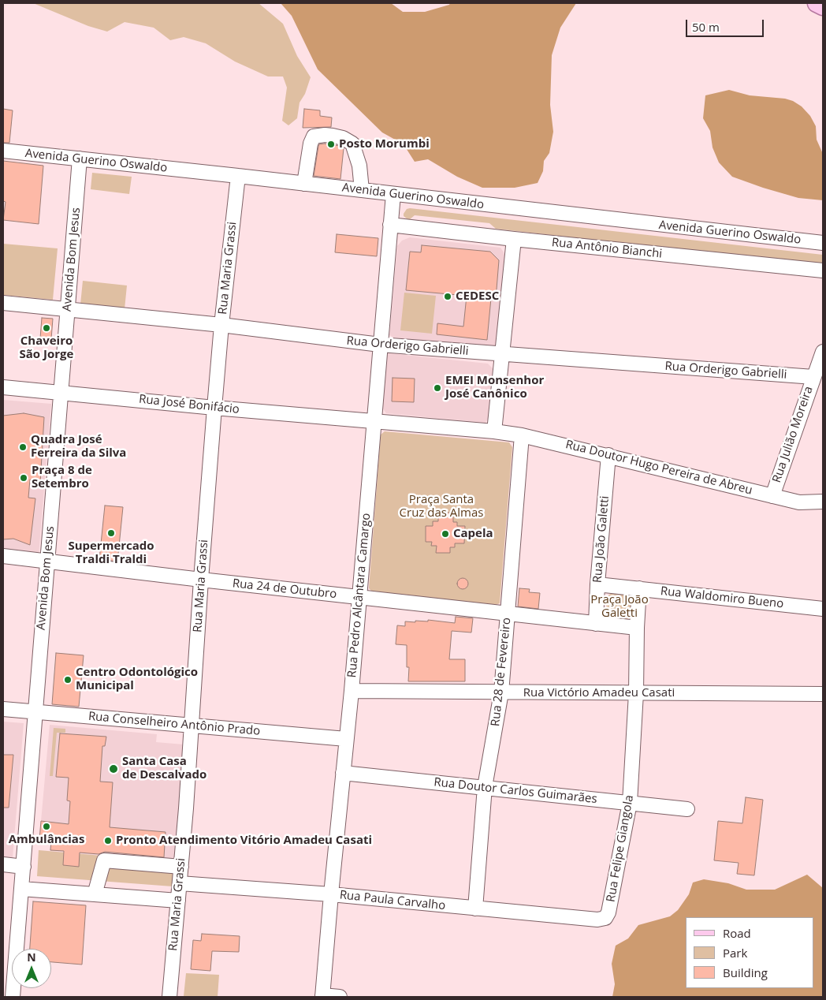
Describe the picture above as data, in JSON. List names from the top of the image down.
{
  "streets": {
    "street": [
      "Avenida Guerino Oswaldo",
      "Rua Antônio Bianchi",
      "Avenida Bom Jesus",
      "Rua Maria Grassi",
      "Rua Orderigo Gabrielli",
      "Rua José Bonifácio",
      "Rua Julião Moreira",
      "Rua Doutor Hugo Pereira de Abreu",
      "Rua João Galetti",
      "Rua 24 de Outubro",
      "Rua Pedro Alcântara Camargo",
      "Rua Waldomiro Bueno",
      "Rua 28 de Fevereiro",
      "Rua Victório Amadeu Casati",
      "Rua Conselheiro Antônio Prado",
      "Rua Doutor Carlos Guimarães",
      "Rua Felipe Giangola",
      "Rua Paula Carvalho"
    ]
  },
  "crossings": [
    ["Avenida Guerino Oswaldo", "Avenida Bom Jesus"],
    ["Avenida Guerino Oswaldo", "Rua Maria Grassi"],
    ["Avenida Guerino Oswaldo", "Rua Pedro Alcântara Camargo"],
    ["Rua Antônio Bianchi", "Rua Pedro Alcântara Camargo"],
    ["Avenida Bom Jesus", "Rua Orderigo Gabrielli"],
    ["Avenida Bom Jesus", "Rua José Bonifácio"],
    ["Avenida Bom Jesus", "Rua 24 de Outubro"],
    ["Avenida Bom Jesus", "Rua Conselheiro Antônio Prado"],
    ["Rua Maria Grassi", "Rua Orderigo Gabrielli"],
    ["Rua Maria Grassi", "Rua José Bonifácio"],
    ["Rua Maria Grassi", "Rua 24 de Outubro"],
    ["Rua Maria Grassi", "Rua Conselheiro Antônio Prado"],
    ["Rua Maria Grassi", "Rua Paula Carvalho"],
    ["Rua Orderigo Gabrielli", "Rua Julião Moreira"],
    ["Rua Orderigo Gabrielli", "Rua Pedro Alcântara Camargo"],
    ["Rua José Bonifácio", "Rua Doutor Hugo Pereira de Abreu"],
    ["Rua José Bonifácio", "Rua Pedro Alcântara Camargo"],
    ["Rua Julião Moreira", "Rua Doutor Hugo Pereira de Abreu"],
    ["Rua Doutor Hugo Pereira de Abreu", "Rua João Galetti"],
    ["Rua Doutor Hugo Pereira de Abreu", "Rua 28 de Fevereiro"],
    ["Rua João Galetti", "Rua 24 de Outubro"],
    ["Rua João Galetti", "Rua Waldomiro Bueno"],
    ["Rua 24 de Outubro", "Rua Pedro Alcântara Camargo"],
    ["Rua 24 de Outubro", "Rua 28 de Fevereiro"],
    ["Rua 24 de Outubro", "Rua Felipe Giangola"],
    ["Rua Pedro Alcântara Camargo", "Rua Victório Amadeu Casati"],
    ["Rua Pedro Alcântara Camargo", "Rua Conselheiro Antônio Prado"],
    ["Rua Pedro Alcântara Camargo", "Rua Doutor Carlos Guimarães"],
    ["Rua Pedro Alcântara Camargo", "Rua Paula Carvalho"],
    ["Rua Waldomiro Bueno", "Rua Felipe Giangola"],
    ["Rua 28 de Fevereiro", "Rua Victório Amadeu Casati"],
    ["Rua 28 de Fevereiro", "Rua Doutor Carlos Guimarães"],
    ["Rua 28 de Fevereiro", "Rua Paula Carvalho"],
    ["Rua Victório Amadeu Casati", "Rua Felipe Giangola"],
    ["Rua Doutor Carlos Guimarães", "Rua Felipe Giangola"],
    ["Rua Felipe Giangola", "Rua Paula Carvalho"]
  ],
  "parks": ["Praça Santa Cruz das Almas", "Praça João Galetti"],
  "places": [
    "Posto Morumbi",
    "CEDESC",
    "Chaveiro São Jorge",
    "EMEI Monsenhor José Canônico",
    "Quadra José Ferreira da Silva",
    "Praça 8 de Setembro",
    "Supermercado Traldi Traldi",
    "Capela",
    "Centro Odontológico Municipal",
    "Santa Casa de Descalvado",
    "Ambulâncias",
    "Pronto Atendimento Vitório Amadeu Casati"
  ],
  "legend": ["Road", "Park", "Building"],
  "scale_bar": "50 m",
  "north": "top"
}
